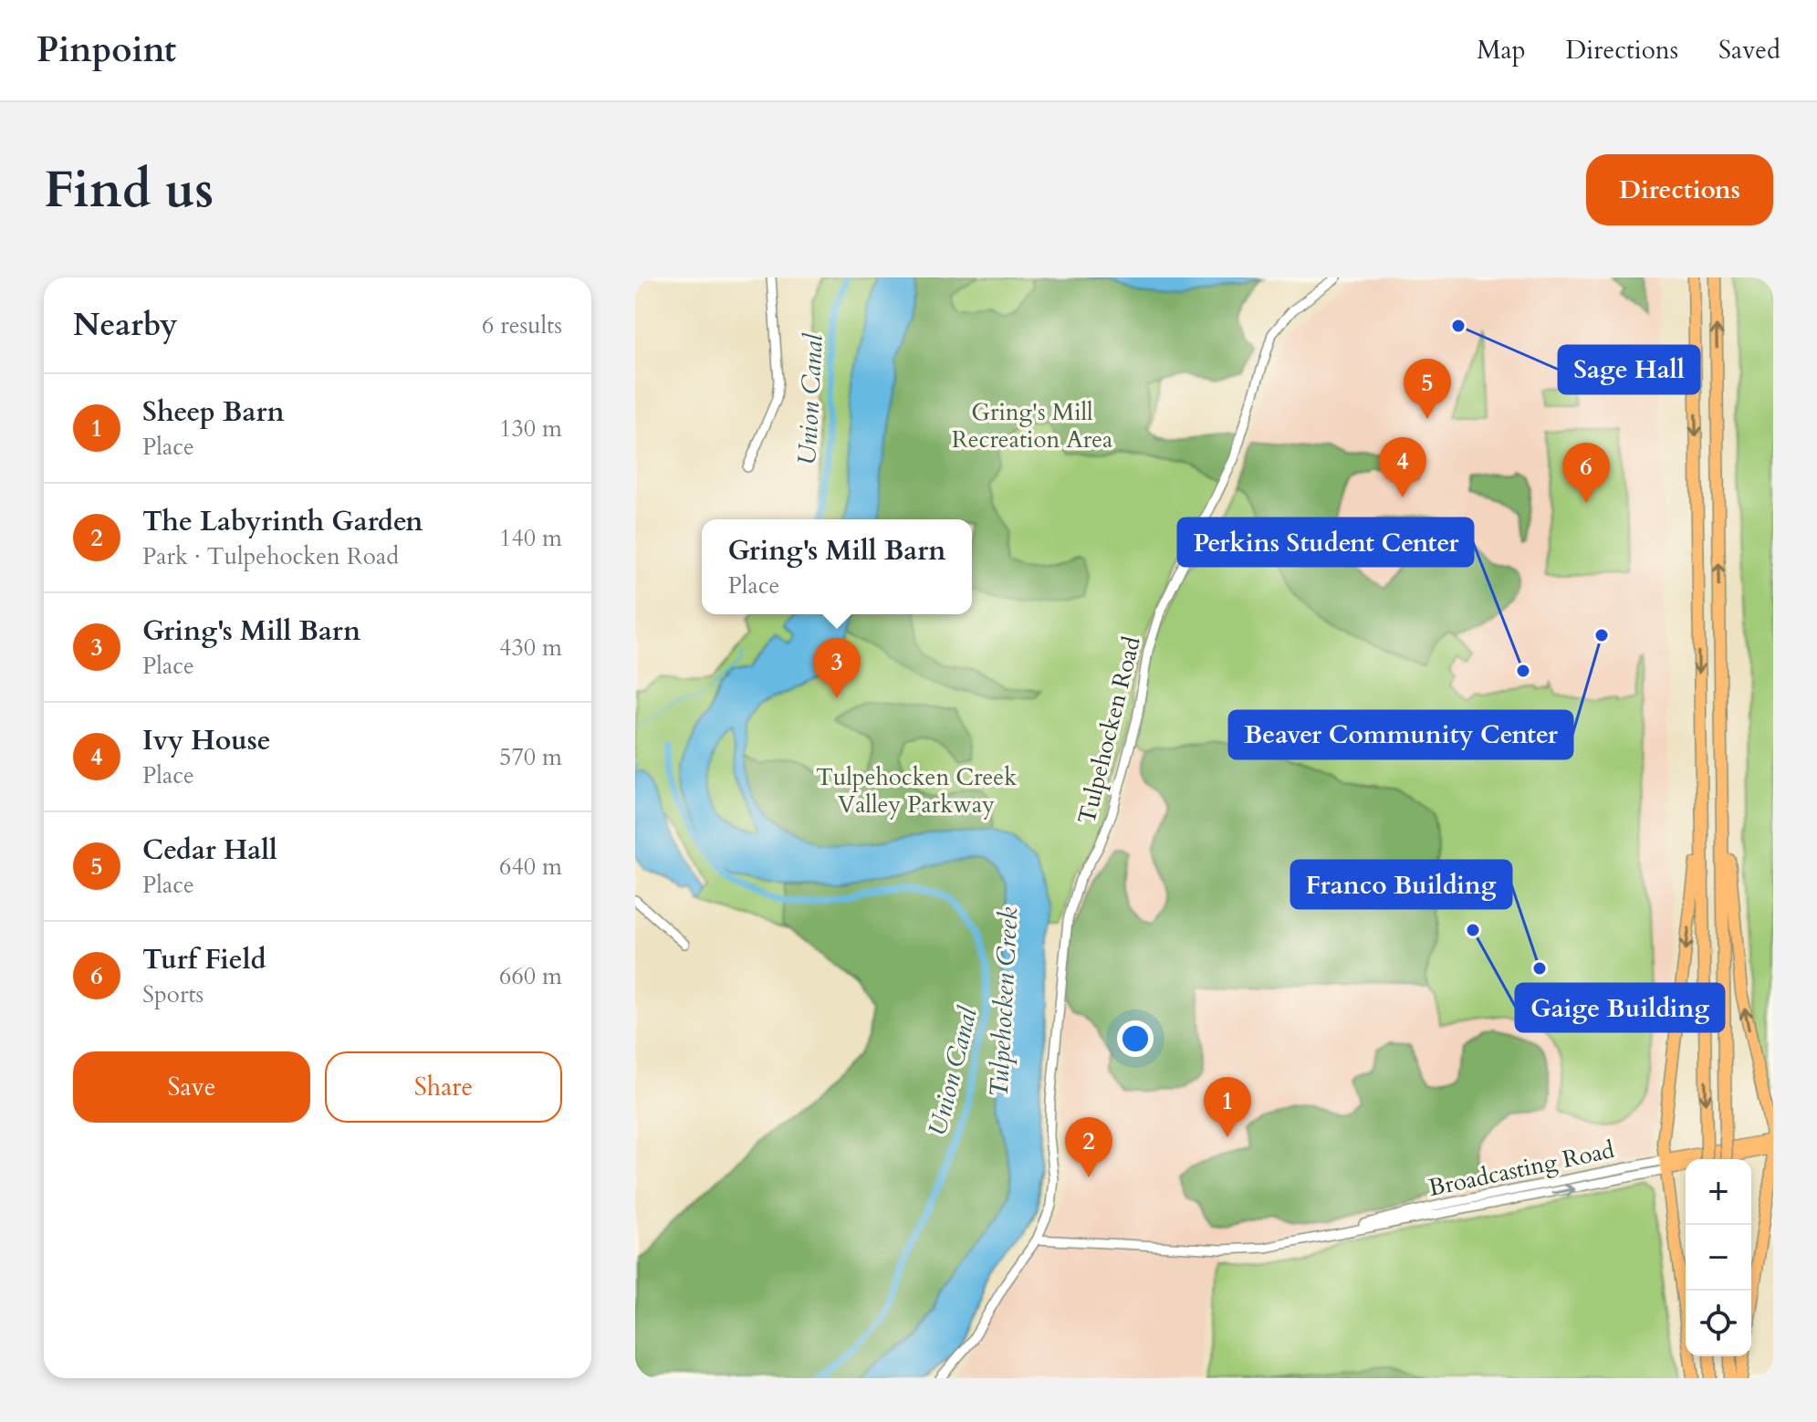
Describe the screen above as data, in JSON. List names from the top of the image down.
{
  "streets": {
    "main road": ["Broadcasting Road"],
    "street": ["Tulpehocken Road"]
  },
  "crossings": [
    ["Tulpehocken Road", "Broadcasting Road"]
  ],
  "water": ["Union Canal", "Tulpehocken Creek"],
  "parks": ["Gring's Mill Recreation Area", "Tulpehocken Creek Valley Parkway"],
  "places": [
    "Sage Hall",
    "Beaver Community Center",
    "Perkins Student Center",
    "Gaige Building",
    "Franco Building"
  ],
  "page": {
    "header": "Pinpoint",
    "nav": ["Map", "Directions", "Saved"],
    "buttons": [
      "Directions",
      ["Save", "Share"]
    ],
    "title": "Find us",
    "heading": ["Nearby", "6 results"],
    "pins": [
      "5",
      "4",
      "6",
      "3",
      "1",
      "2"
    ],
    "list": [
      {
        "mark": "1",
        "name": "Sheep Barn",
        "note": "Place",
        "value": "130 m"
      },
      {
        "mark": "2",
        "name": "The Labyrinth Garden",
        "note": "Park · Tulpehocken Road",
        "value": "140 m"
      },
      {
        "mark": "3",
        "name": "Gring's Mill Barn",
        "note": "Place",
        "value": "430 m"
      },
      {
        "mark": "4",
        "name": "Ivy House",
        "note": "Place",
        "value": "570 m"
      },
      {
        "mark": "5",
        "name": "Cedar Hall",
        "note": "Place",
        "value": "640 m"
      },
      {
        "mark": "6",
        "name": "Turf Field",
        "note": "Sports",
        "value": "660 m"
      }
    ],
    "popup": ["Gring's Mill Barn", "Place"],
    "map_buttons": ["+", "−"]
  }
}
